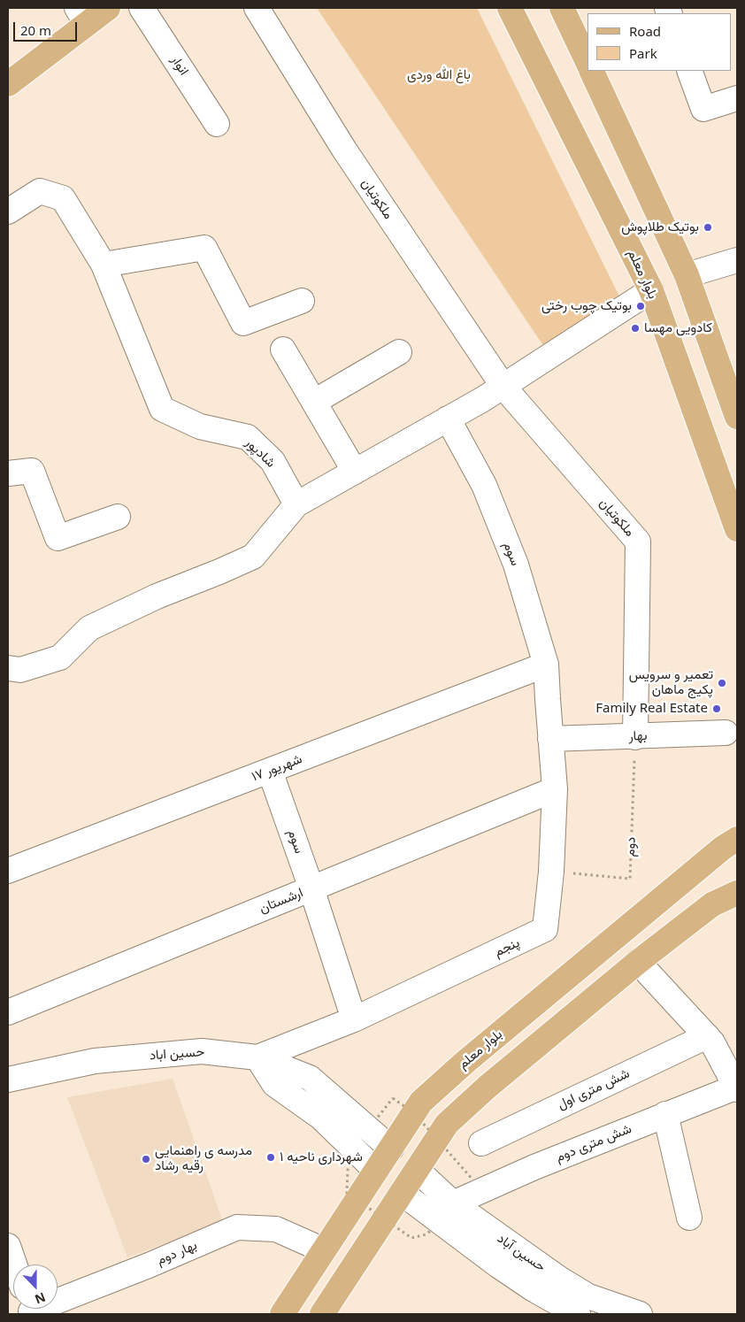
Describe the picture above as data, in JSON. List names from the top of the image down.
{
  "streets": {
    "main road": ["بلوار معلم"],
    "street": [
      "انوار",
      "ملکوتیان",
      "شادپور",
      "سوم",
      "بهار",
      "۱۷ شهریور",
      "ارشستان",
      "پنجم",
      "حسین اباد",
      "شش متری اول",
      "شش متری دوم",
      "بهار دوم",
      "حسین آباد"
    ],
    "path": ["دوم"]
  },
  "crossings": [
    ["ملکوتیان", "بهار"],
    ["ملکوتیان", "دوم"],
    ["بلوار معلم", "حسین اباد"],
    ["بلوار معلم", "بهار دوم"],
    ["سوم", "۱۷ شهریور"],
    ["سوم", "ارشستان"],
    ["سوم", "پنجم"],
    ["بهار", "دوم"],
    ["بهار", "پنجم"],
    ["دوم", "پنجم"],
    ["ارشستان", "پنجم"],
    ["پنجم", "حسین اباد"],
    ["شش متری اول", "شش متری دوم"],
    ["شش متری دوم", "حسین آباد"]
  ],
  "parks": ["باغ الله وردی"],
  "places": [
    "بوتیک طلاپوش",
    "بوتیک چوب رختی",
    "کادویی مهسا",
    "تعمیر و سرویس پکیج ماهان",
    "Family Real Estate",
    "شهرداری ناحیه ۱",
    "مدرسه ی راهنمایی رقیه رشاد"
  ],
  "legend": ["Road", "Park"],
  "scale_bar": "20 m",
  "north": "bottom"
}
